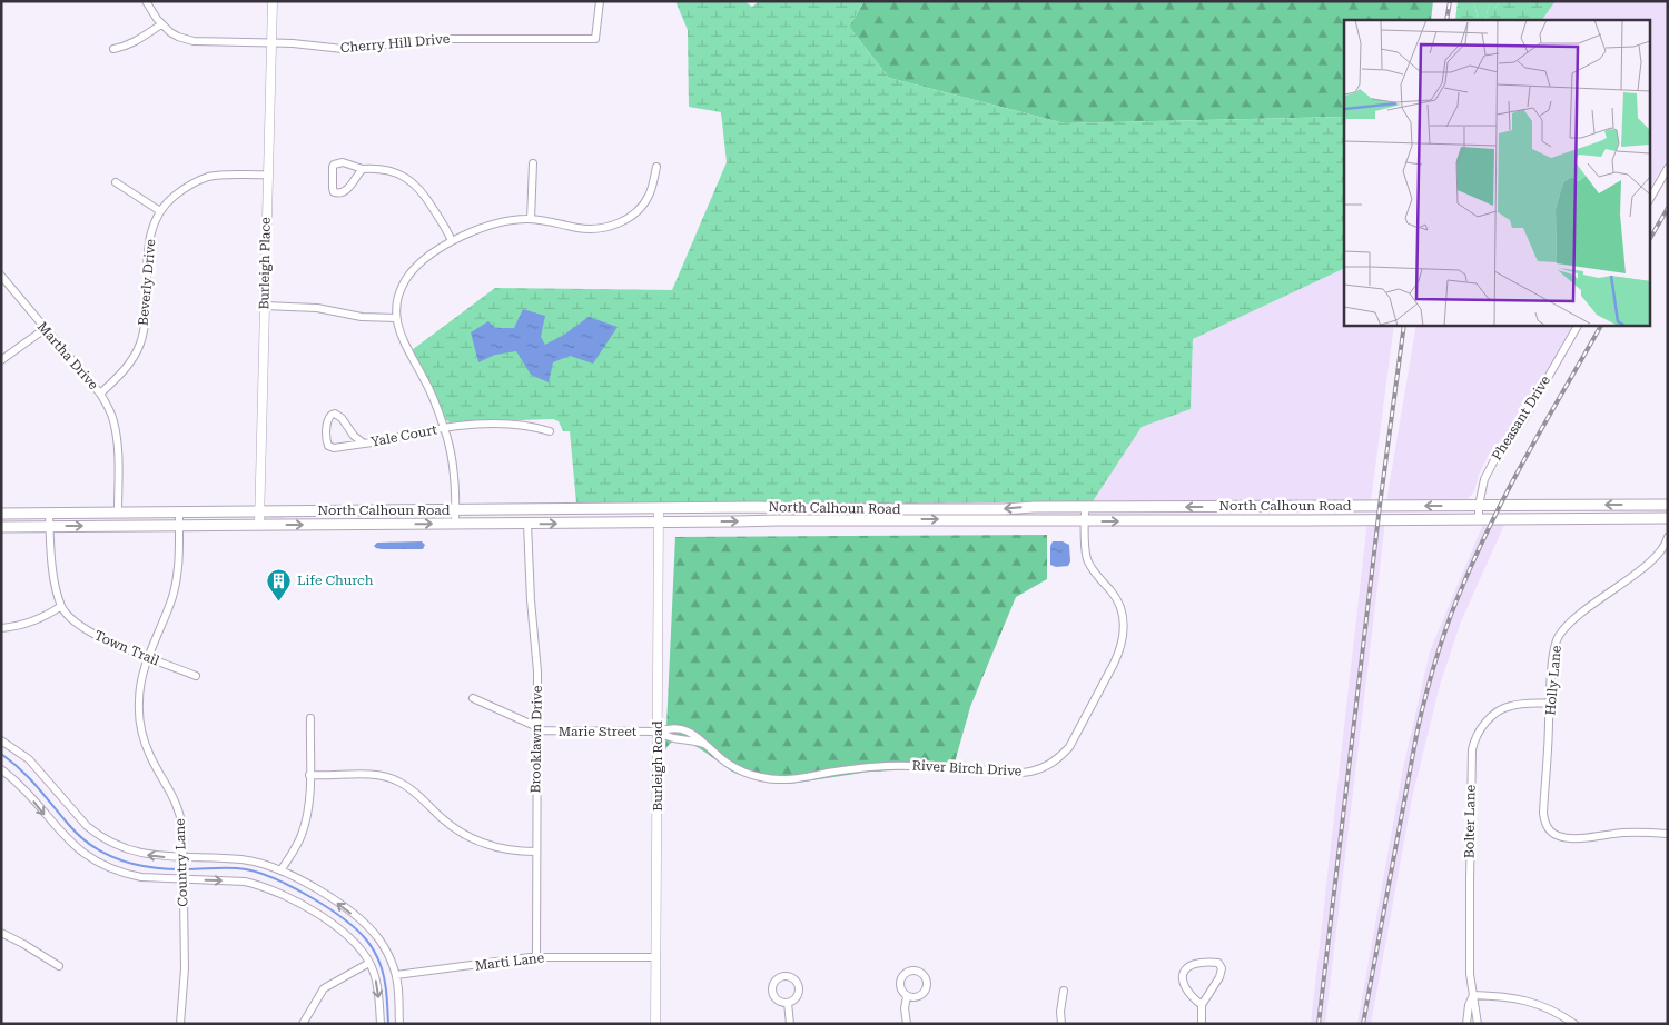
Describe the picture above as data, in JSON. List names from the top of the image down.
{
  "streets": {
    "main road": ["North Calhoun Road"],
    "street": [
      "Cherry Hill Drive",
      "Burleigh Place",
      "Beverly Drive",
      "Martha Drive",
      "Pheasant Drive",
      "Yale Court",
      "Town Trail",
      "Holly Lane",
      "Marie Street",
      "Brooklawn Drive",
      "Burleigh Road",
      "River Birch Drive",
      "Bolter Lane",
      "Country Lane",
      "Marti Lane"
    ]
  },
  "crossings": [
    ["Cherry Hill Drive", "Burleigh Place"],
    ["Burleigh Place", "Beverly Drive"],
    ["Burleigh Place", "North Calhoun Road"],
    ["Beverly Drive", "Martha Drive"],
    ["Martha Drive", "North Calhoun Road"],
    ["Pheasant Drive", "North Calhoun Road"],
    ["North Calhoun Road", "Brooklawn Drive"],
    ["North Calhoun Road", "Burleigh Road"],
    ["North Calhoun Road", "River Birch Drive"],
    ["North Calhoun Road", "Country Lane"],
    ["Town Trail", "Country Lane"],
    ["Holly Lane", "Bolter Lane"],
    ["Marie Street", "Brooklawn Drive"],
    ["Marie Street", "Burleigh Road"],
    ["Marie Street", "River Birch Drive"],
    ["Brooklawn Drive", "Marti Lane"],
    ["Burleigh Road", "River Birch Drive"],
    ["Burleigh Road", "Marti Lane"]
  ],
  "places": {
    "building": ["Life Church"]
  }
}
